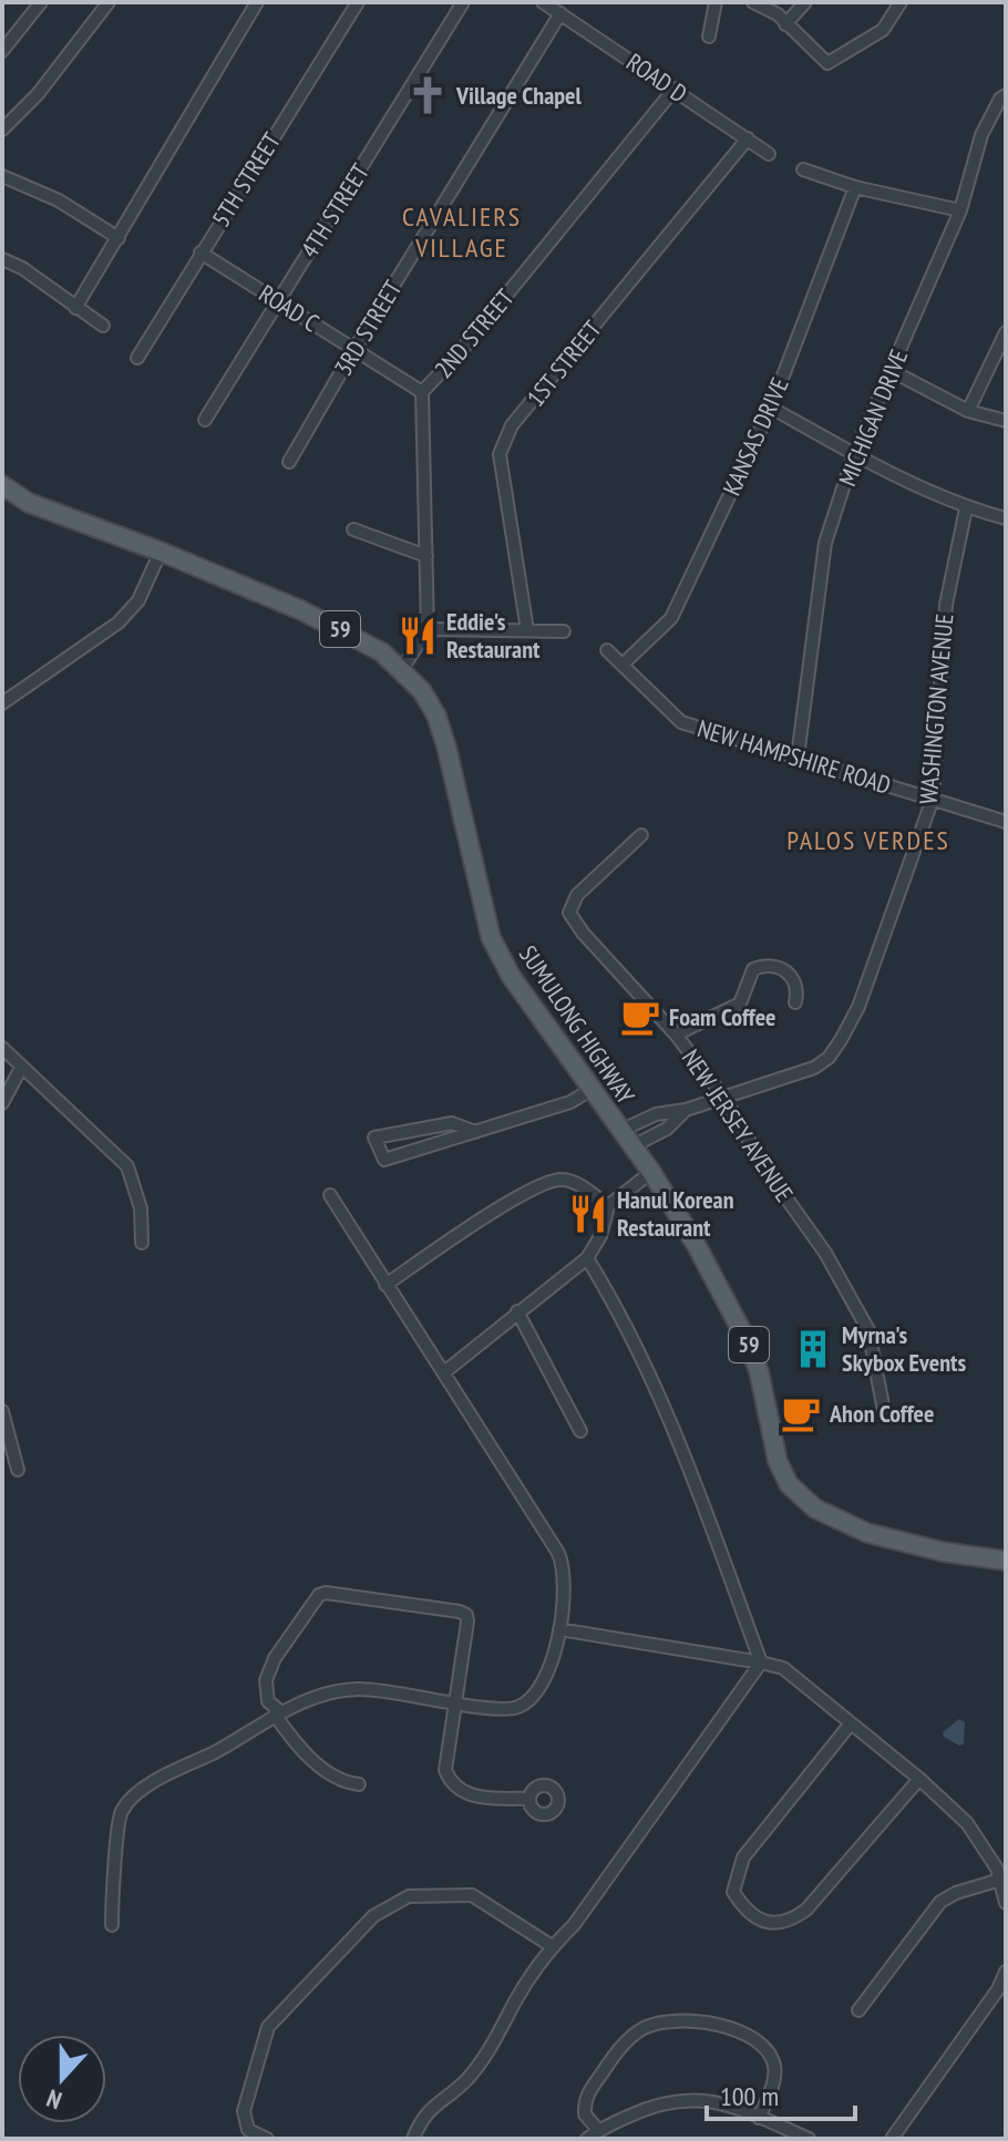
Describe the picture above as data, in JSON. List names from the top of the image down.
{
  "streets": {
    "main road": ["59", "SUMULONG HIGHWAY"],
    "street": [
      "ROAD D",
      "5TH STREET",
      "4TH STREET",
      "ROAD C",
      "3RD STREET",
      "2ND STREET",
      "1ST STREET",
      "MICHIGAN DRIVE",
      "KANSAS DRIVE",
      "WASHINGTON AVENUE",
      "NEW HAMPSHIRE ROAD",
      "NEW JERSEY AVENUE"
    ]
  },
  "crossings": [
    ["ROAD D", "3RD STREET"],
    ["ROAD D", "2ND STREET"],
    ["ROAD D", "1ST STREET"],
    ["5TH STREET", "ROAD C"],
    ["4TH STREET", "ROAD C"],
    ["ROAD C", "3RD STREET"],
    ["ROAD C", "2ND STREET"],
    ["MICHIGAN DRIVE", "NEW HAMPSHIRE ROAD"],
    ["KANSAS DRIVE", "NEW HAMPSHIRE ROAD"],
    ["WASHINGTON AVENUE", "NEW HAMPSHIRE ROAD"],
    ["WASHINGTON AVENUE", "SUMULONG HIGHWAY"],
    ["WASHINGTON AVENUE", "NEW JERSEY AVENUE"]
  ],
  "districts": ["CAVALIERS VILLAGE", "PALOS VERDES"],
  "places": {
    "church": ["Village Chapel"],
    "restaurant": ["Eddie's Restaurant", "Hanul Korean Restaurant"],
    "cafe": ["Foam Coffee", "Ahon Coffee"],
    "building": ["Myrna's Skybox Events"]
  },
  "scale_bar": "100 m",
  "north": "bottom"
}
